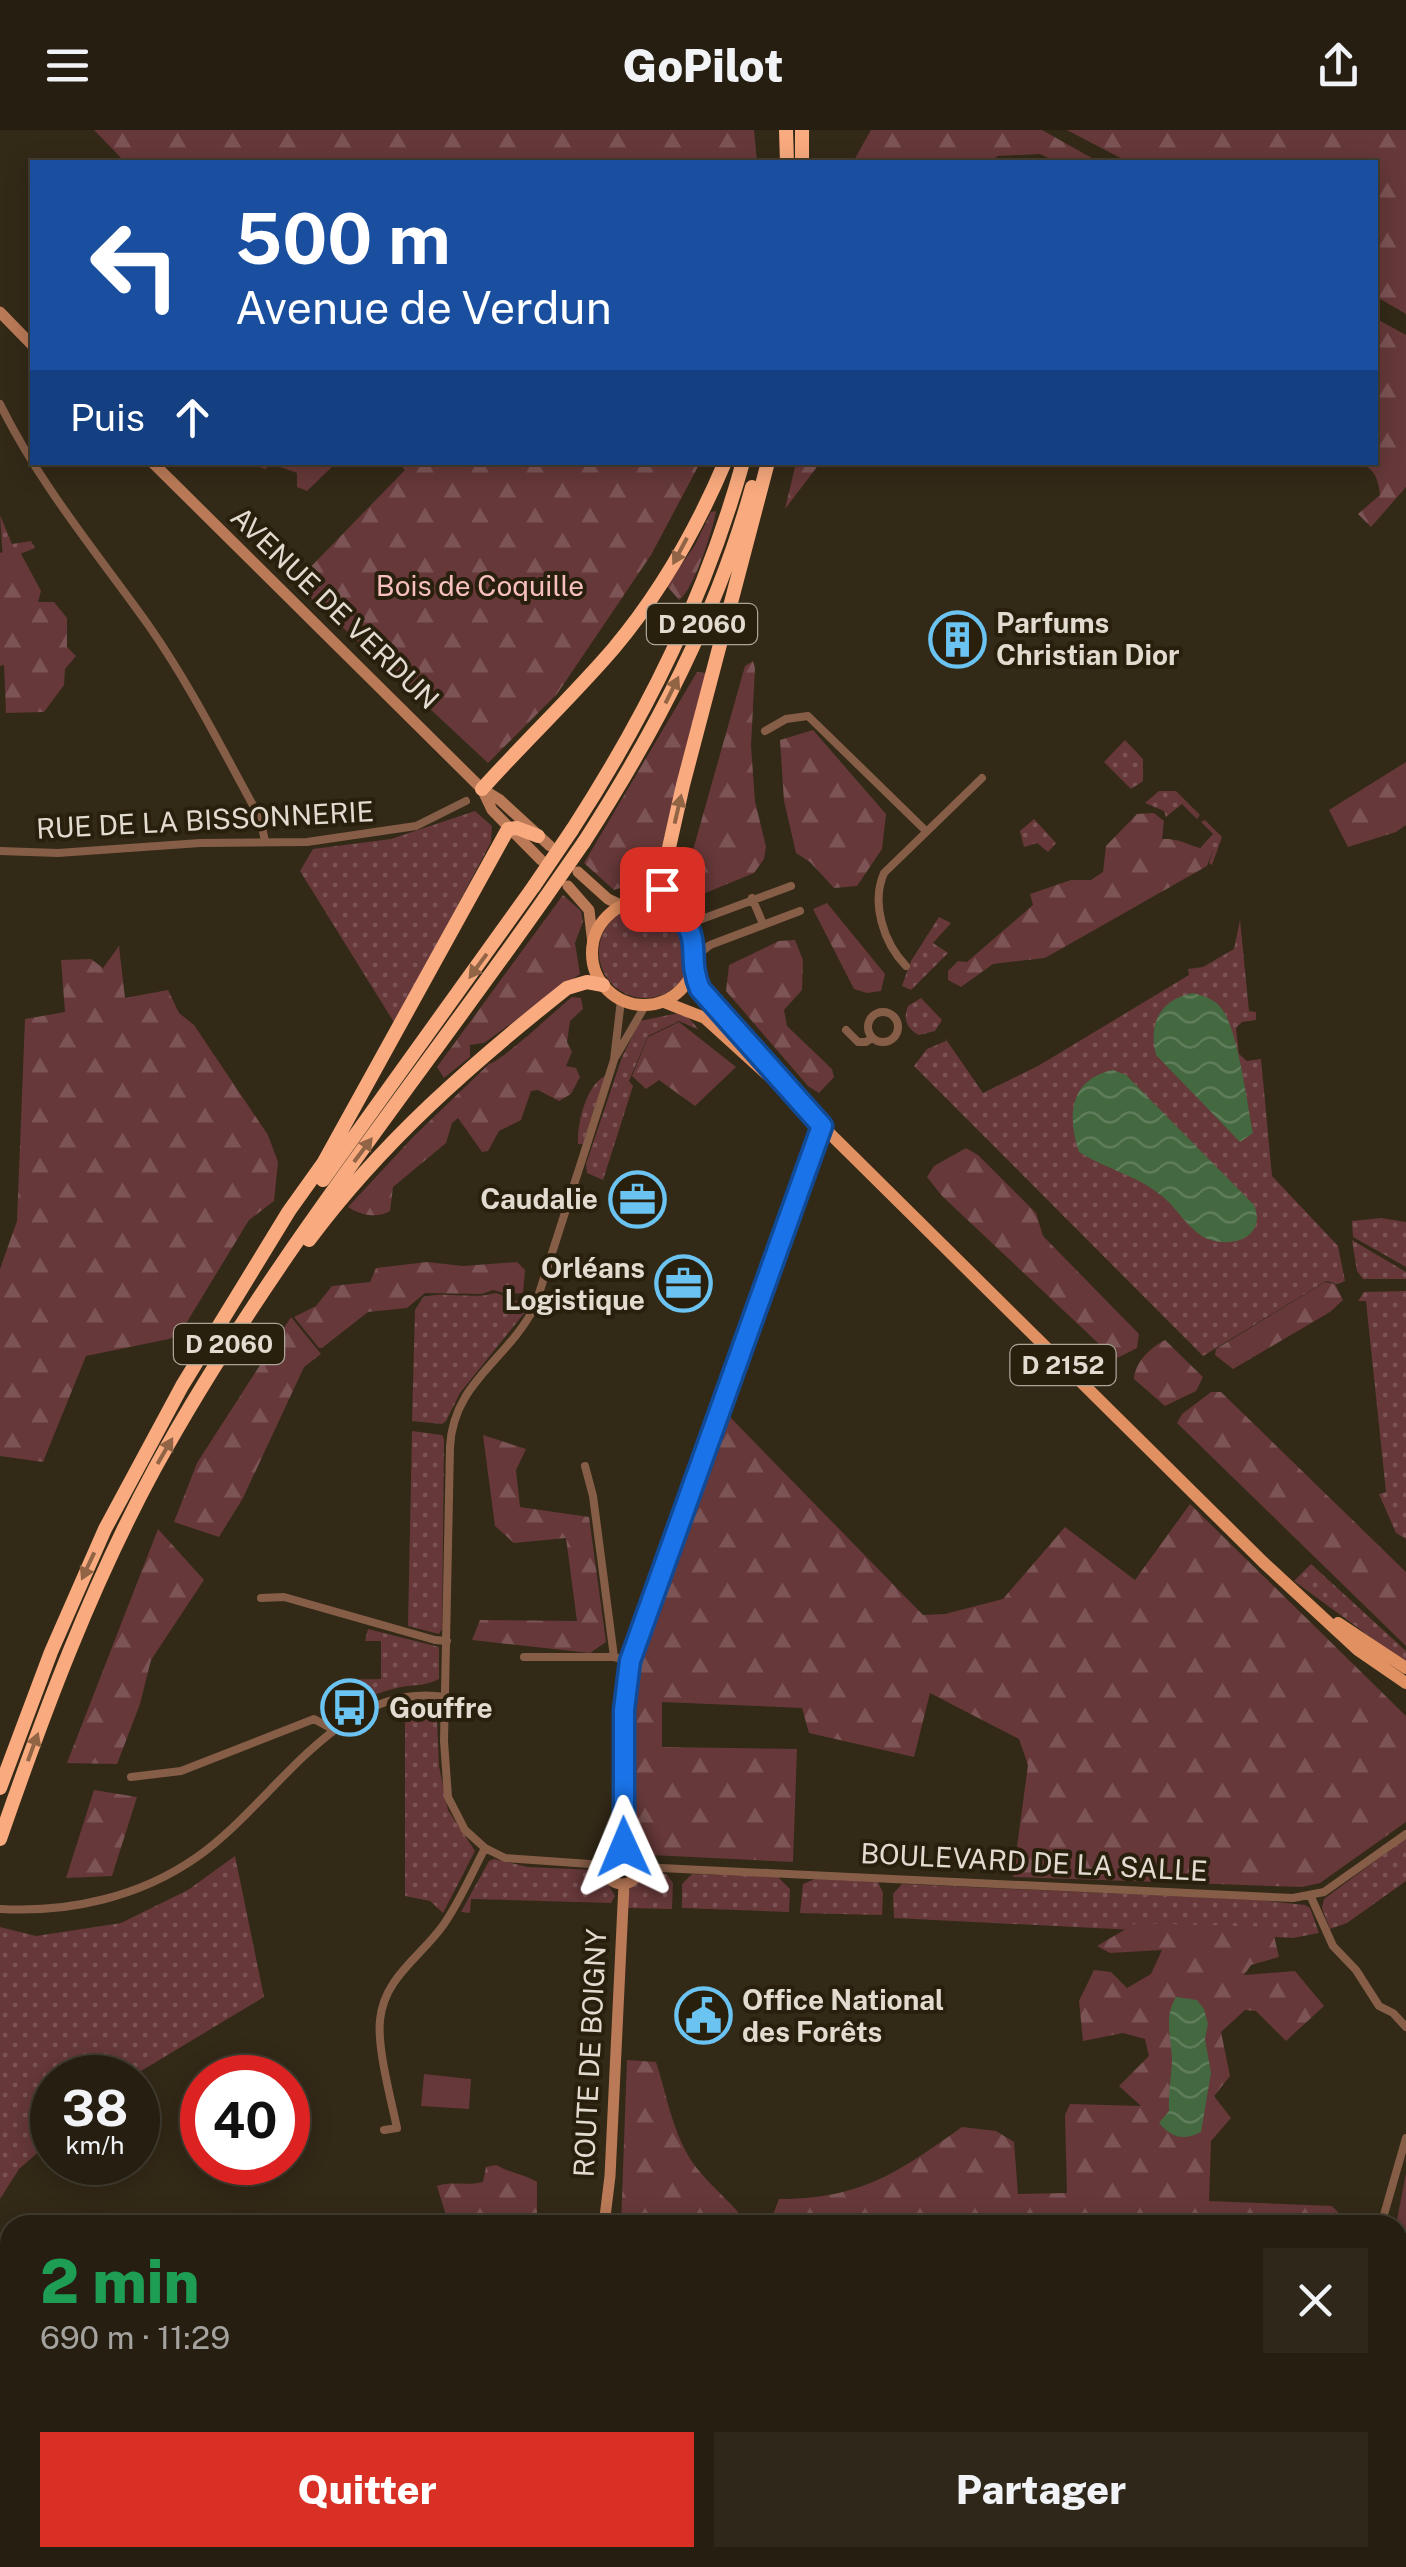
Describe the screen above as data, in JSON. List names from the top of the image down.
{
  "streets": {
    "highway": ["D 2060"],
    "main road": ["D 2152"],
    "street": [
      "AVENUE DE VERDUN",
      "RUE DE LA BISSONNERIE",
      "BOULEVARD DE LA SALLE",
      "ROUTE DE BOIGNY"
    ]
  },
  "crossings": [
    ["BOULEVARD DE LA SALLE", "ROUTE DE BOIGNY"]
  ],
  "parks": ["Bois de Coquille"],
  "places": {
    "building": ["Parfums Christian Dior"],
    "office": ["Caudalie", "Orléans Logistique"],
    "bus stop": ["Gouffre"],
    "public building": ["Office National des Forêts"]
  },
  "page": {
    "header": "GoPilot",
    "turn": ["500 m", "Avenue de Verdun"],
    "then": "Puis",
    "speed": "38 km/h",
    "limit": "40",
    "heading": ["2 min", "690 m · 11:29"],
    "buttons": ["Quitter", "Partager"]
  }
}
